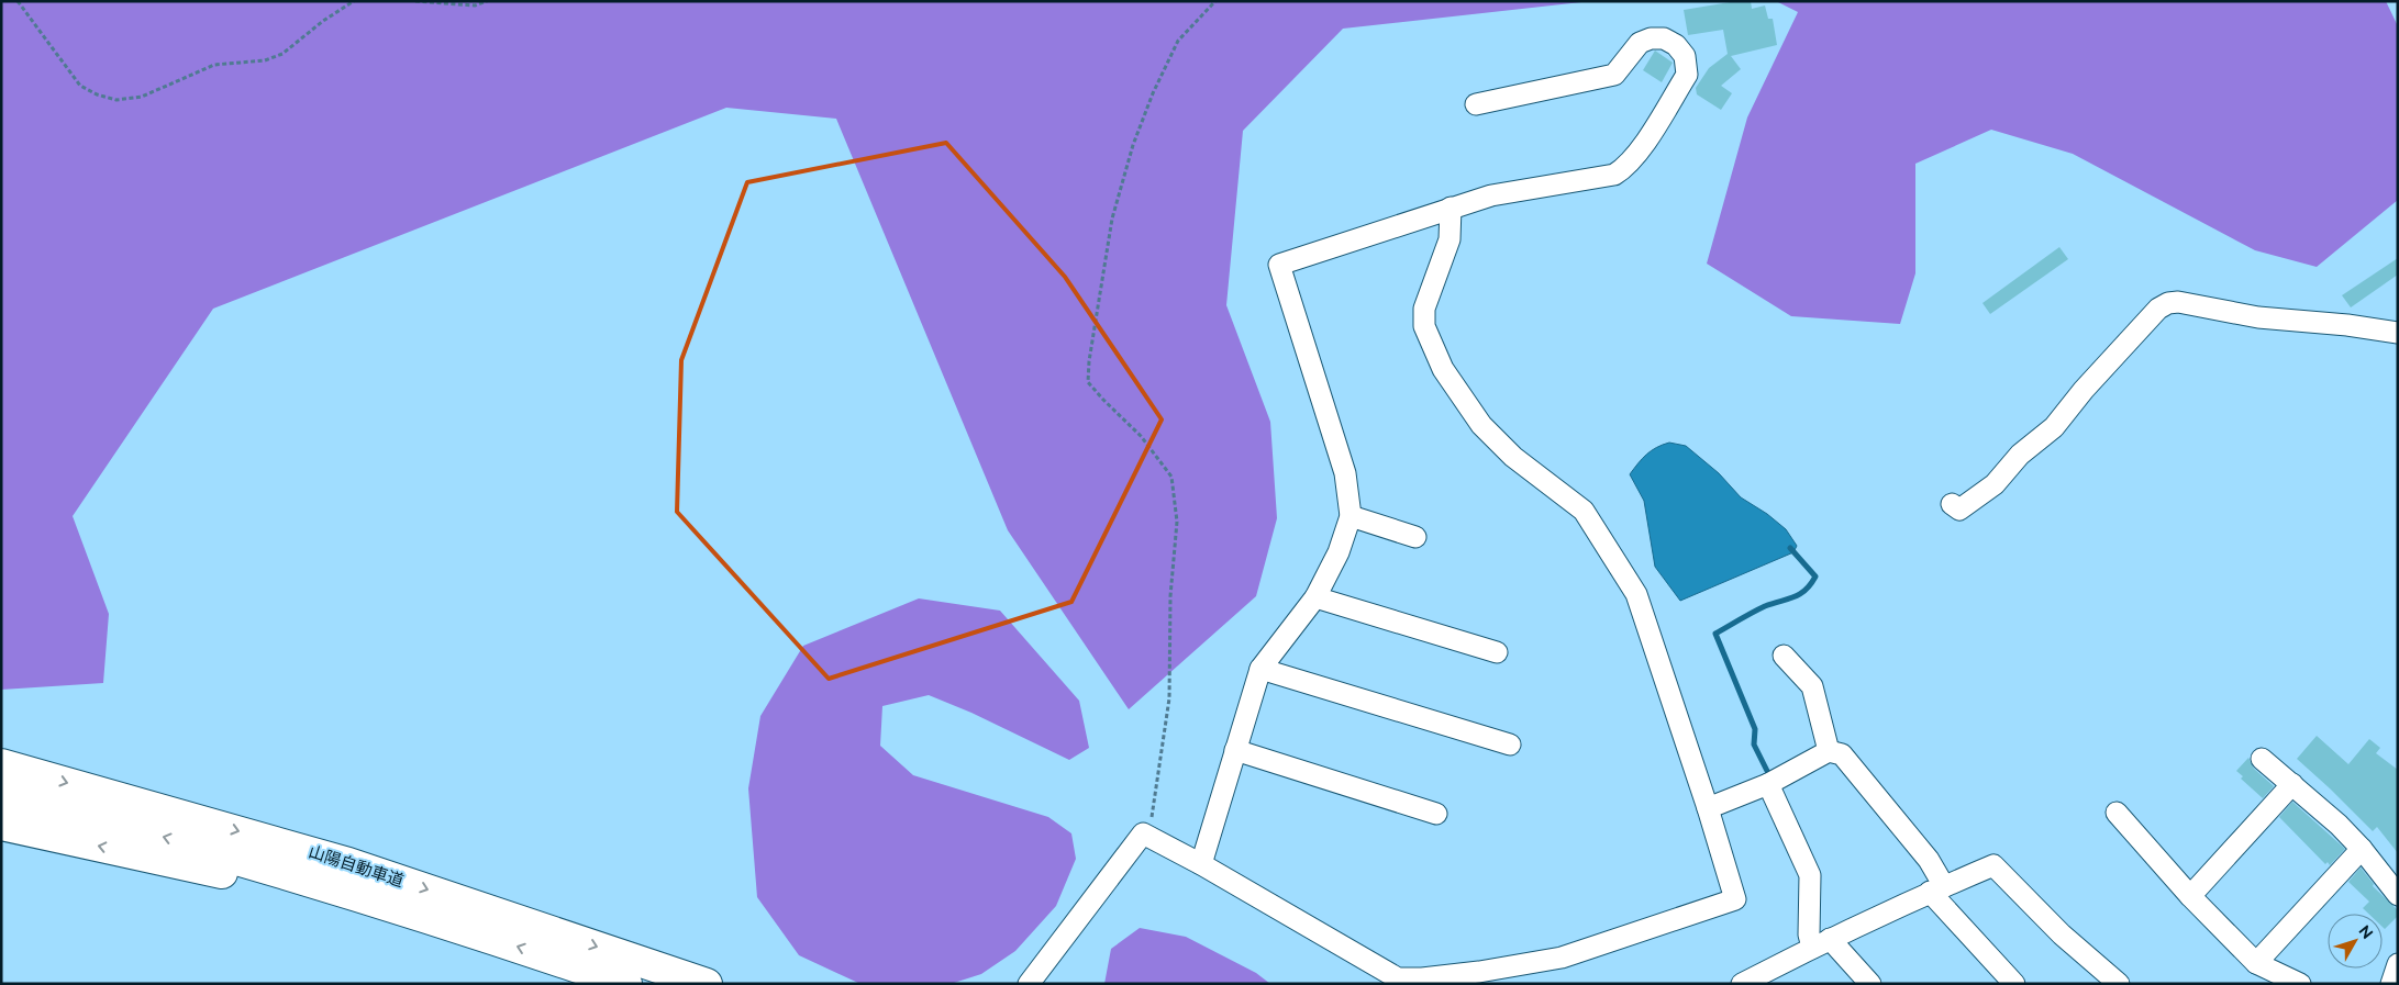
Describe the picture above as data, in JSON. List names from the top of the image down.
{
  "streets": {
    "highway": ["山陽自動車道"]
  },
  "north": "top right"
}
